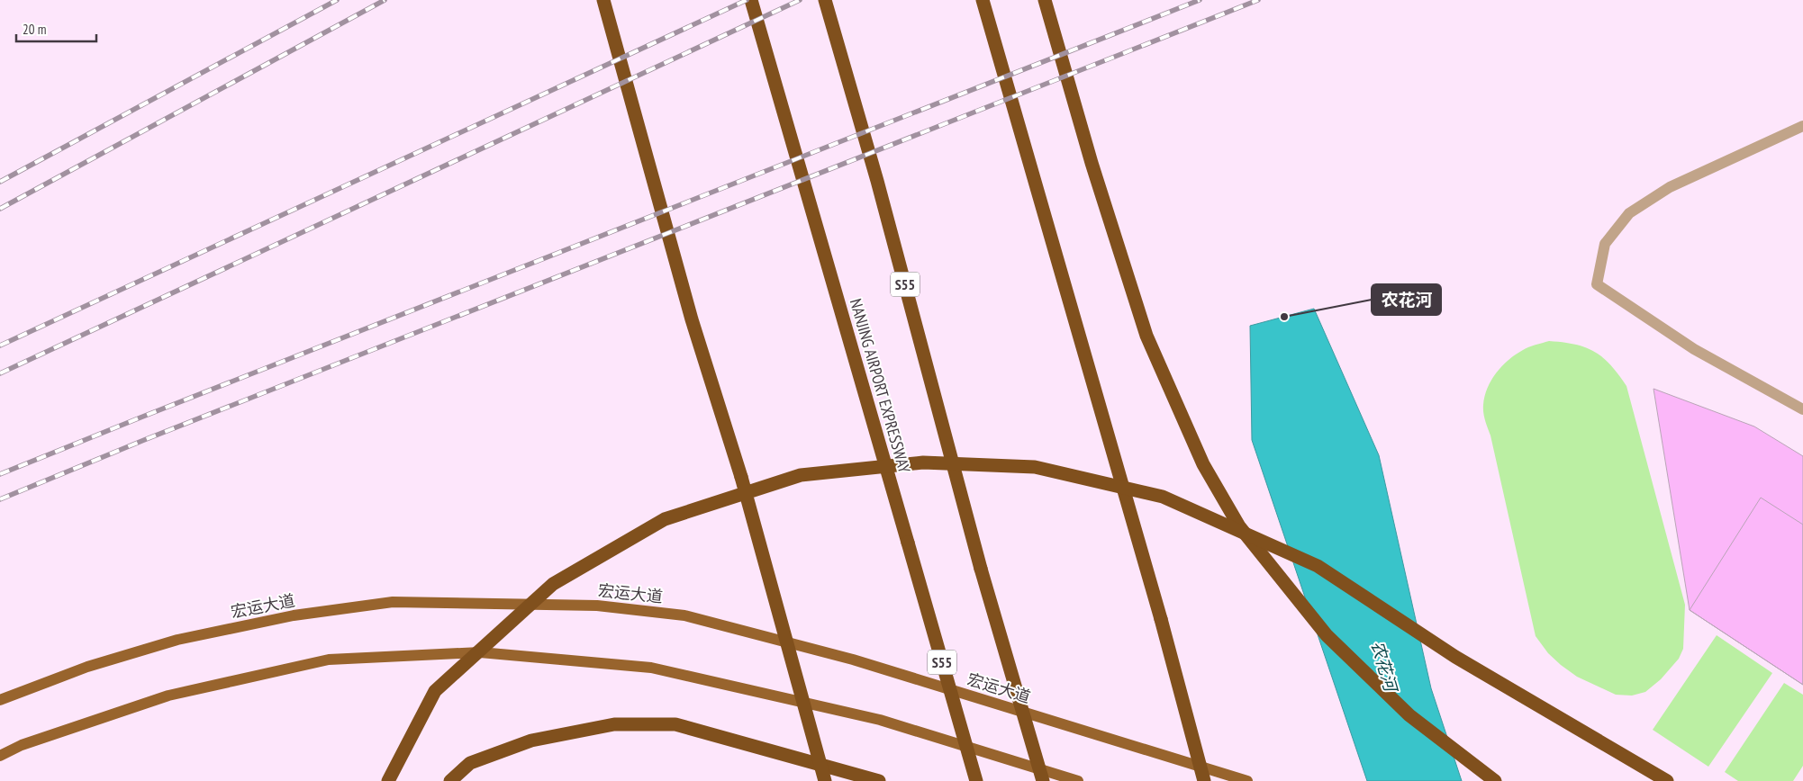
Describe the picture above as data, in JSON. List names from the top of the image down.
{
  "streets": {
    "highway": ["S55", "NANJING AIRPORT EXPRESSWAY"],
    "main road": ["宏运大道"]
  },
  "water": ["农花河"],
  "places": ["农花河"],
  "scale_bar": "20 m"
}
